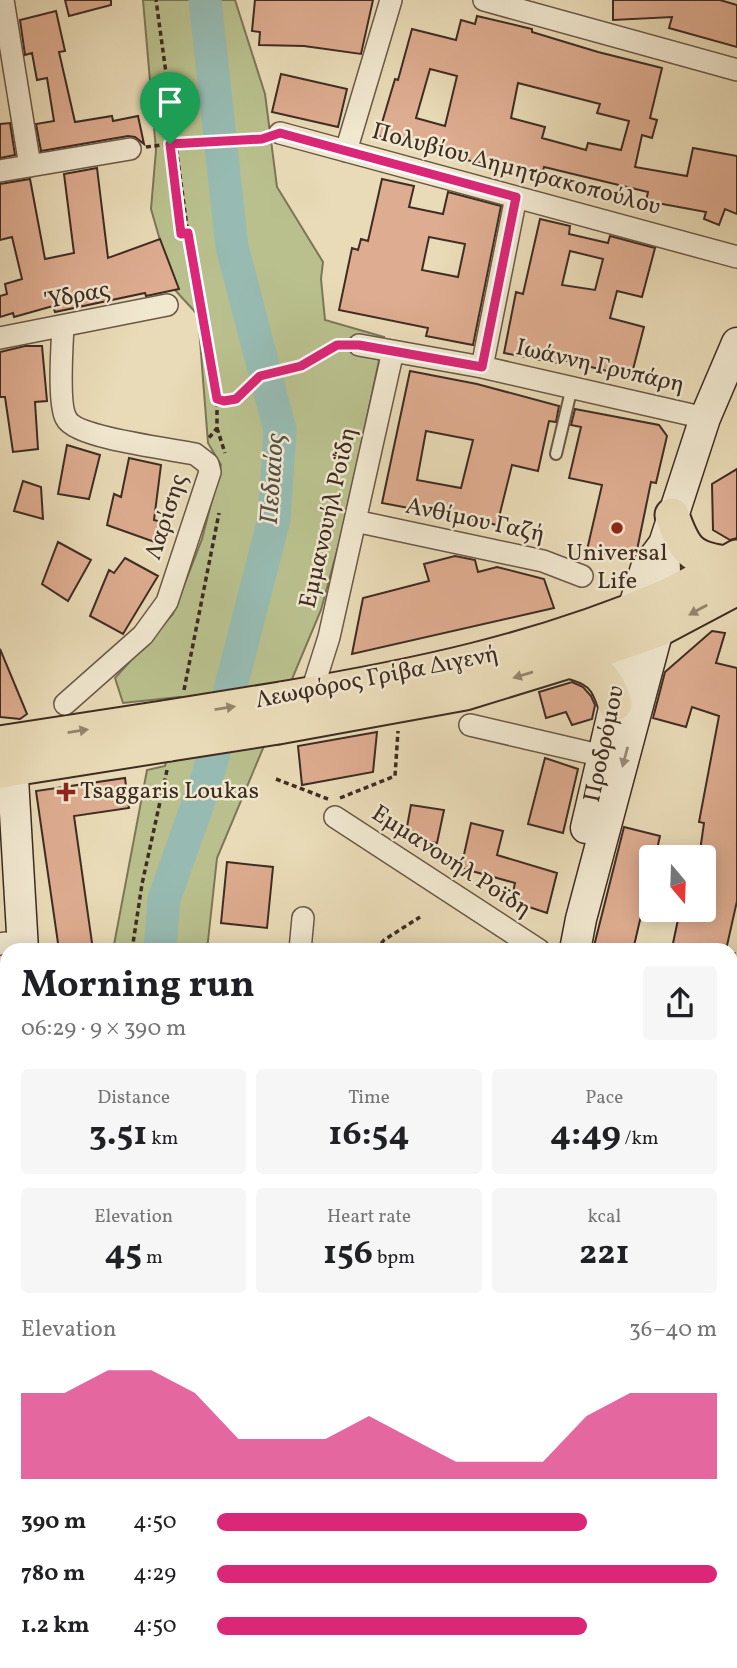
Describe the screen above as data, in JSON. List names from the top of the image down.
{
  "streets": {
    "main road": ["Λεωφόρος Γρίβα Διγενή"],
    "street": [
      "Πολυβίου Δημητρακοπούλου",
      "Ύδρας",
      "Ιωάννη Γρυπάρη",
      "Λαρίσης",
      "Εμμανουήλ Ροΐδη",
      "Ανθίμου Γαζή",
      "Προδρόμου",
      "Εμμανουήλ Ροϊδη"
    ]
  },
  "crossings": [
    ["Ύδρας", "Λαρίσης"],
    ["Ιωάννη Γρυπάρη", "Εμμανουήλ Ροΐδη"],
    ["Ιωάννη Γρυπάρη", "Προδρόμου"],
    ["Εμμανουήλ Ροΐδη", "Ανθίμου Γαζή"],
    ["Εμμανουήλ Ροΐδη", "Λεωφόρος Γρίβα Διγενή"],
    ["Λεωφόρος Γρίβα Διγενή", "Προδρόμου"]
  ],
  "water": ["Πεδιαίος"],
  "places": {
    "other": ["Universal Life"],
    "health": ["Tsaggaris Loukas"]
  },
  "north": "bottom",
  "page": {
    "heading": ["Morning run", "06:29 · 9 × 390 m"],
    "stats": [
      ["Distance", "3.51 km"],
      ["Time", "16:54"],
      ["Pace", "4:49 /km"],
      ["Elevation", "45 m"],
      ["Heart rate", "156 bpm"],
      ["kcal", "221"]
    ],
    "chart": ["Elevation", "36–40 m"],
    "list": [
      {
        "name": "390 m",
        "note": "4:50"
      },
      {
        "name": "780 m",
        "note": "4:29"
      },
      {
        "name": "1.2 km",
        "note": "4:50"
      }
    ]
  }
}
